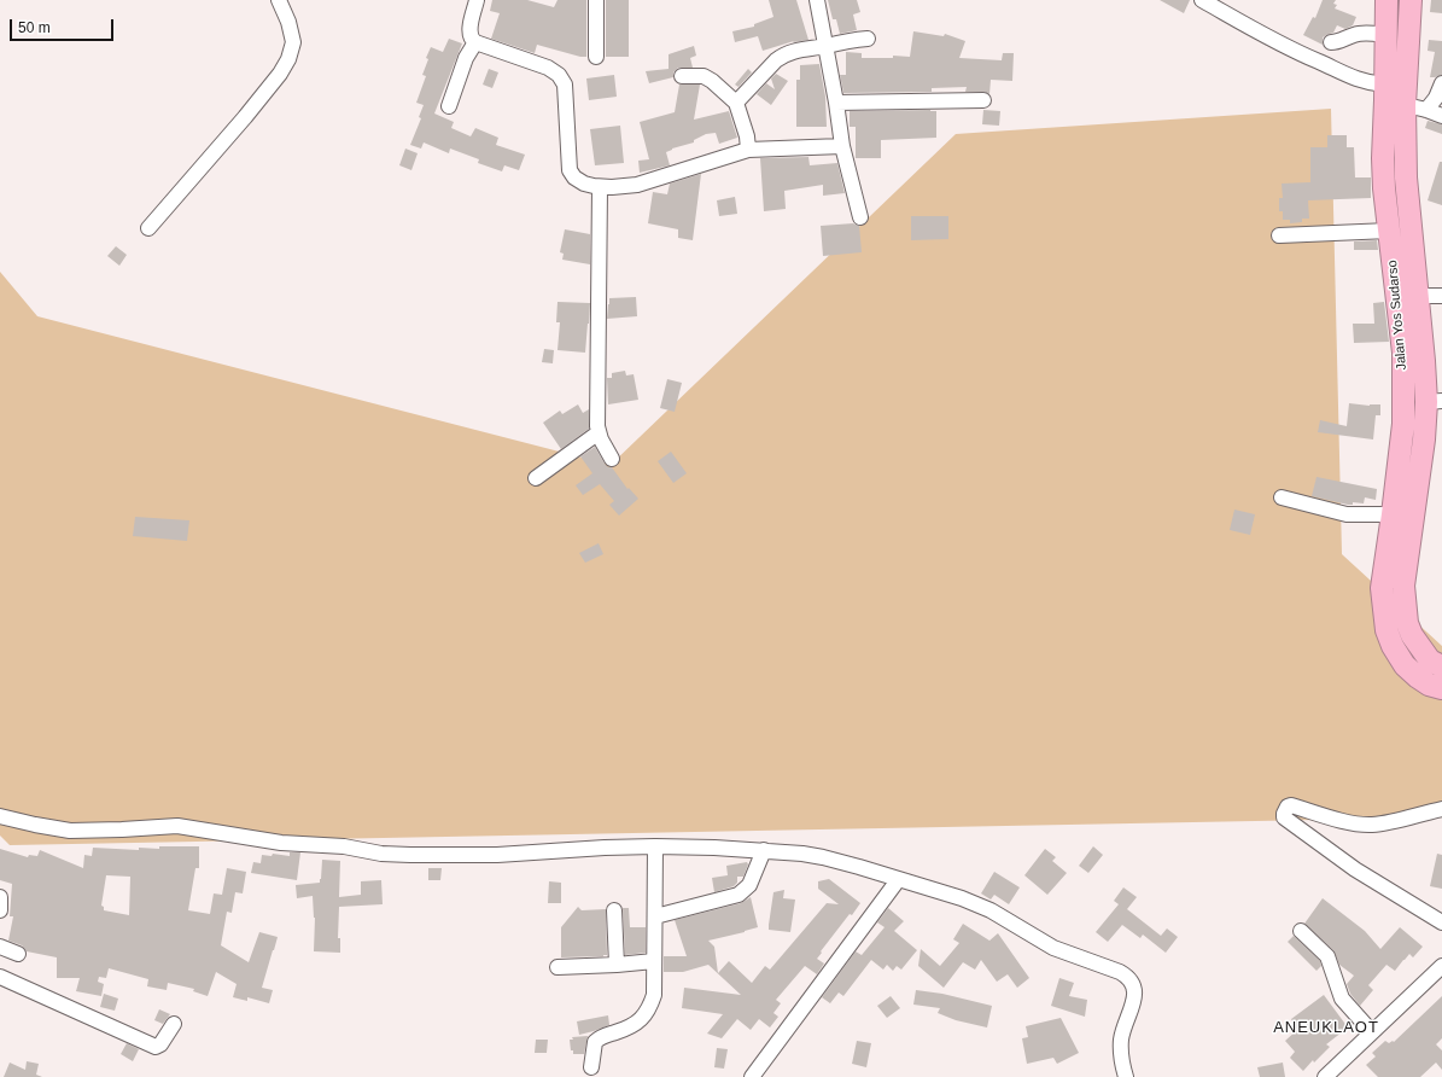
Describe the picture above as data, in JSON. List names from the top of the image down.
{
  "streets": {
    "highway": ["Jalan Yos Sudarso"]
  },
  "districts": ["ANEUKLAOT"],
  "scale_bar": "50 m"
}
